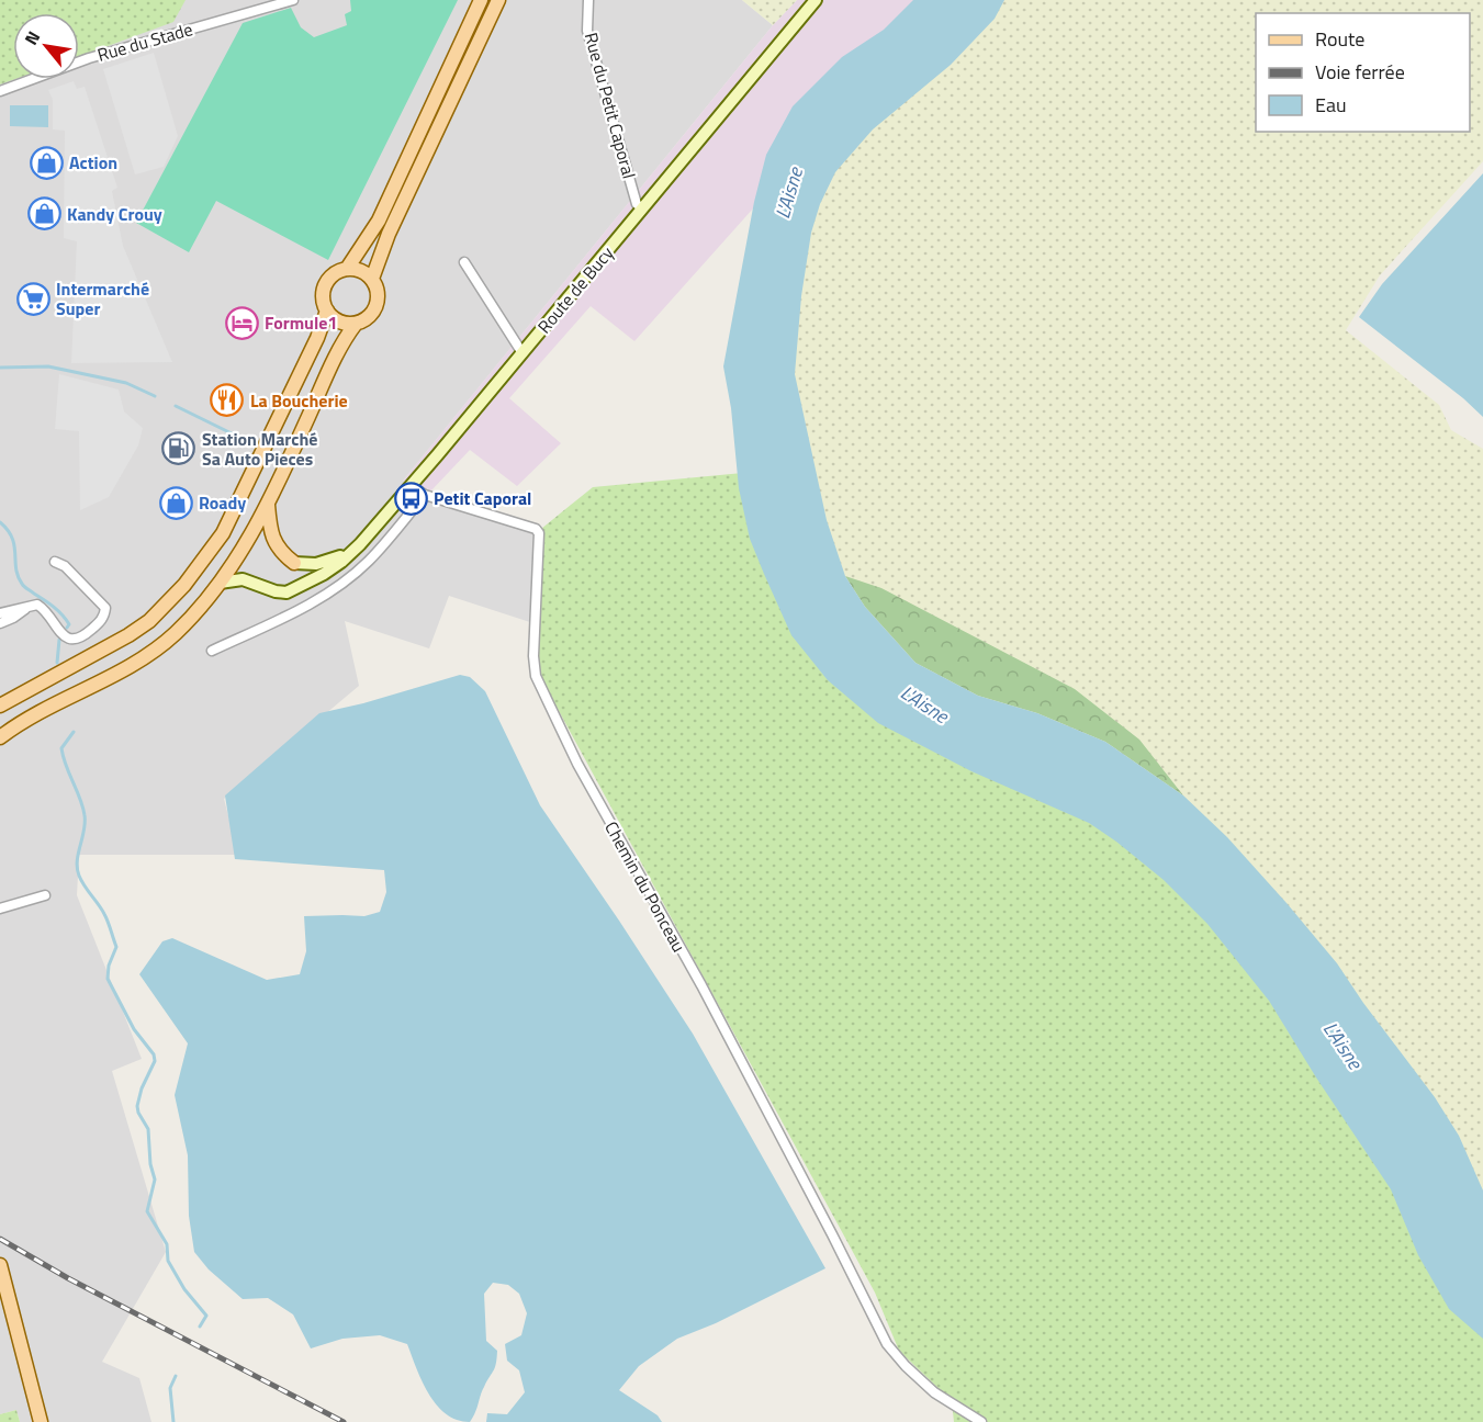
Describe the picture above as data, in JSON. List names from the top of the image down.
{
  "streets": {
    "main road": ["Route de Bucy"],
    "street": ["Rue du Stade", "Rue du Petit Caporal", "Chemin du Ponceau"]
  },
  "crossings": [
    ["Rue du Petit Caporal", "Route de Bucy"],
    ["Route de Bucy", "Chemin du Ponceau"]
  ],
  "water": ["L'Aisne"],
  "places": {
    "shop": ["Action", "Kandy Crouy", "Roady"],
    "supermarket": ["Intermarché Super"],
    "hotel": ["Formule1"],
    "restaurant": ["La Boucherie"],
    "fuel station": ["Station Marché Sa Auto Pieces"],
    "bus stop": ["Petit Caporal"]
  },
  "legend": ["Route", "Voie ferrée", "Eau"],
  "north": "top left"
}
